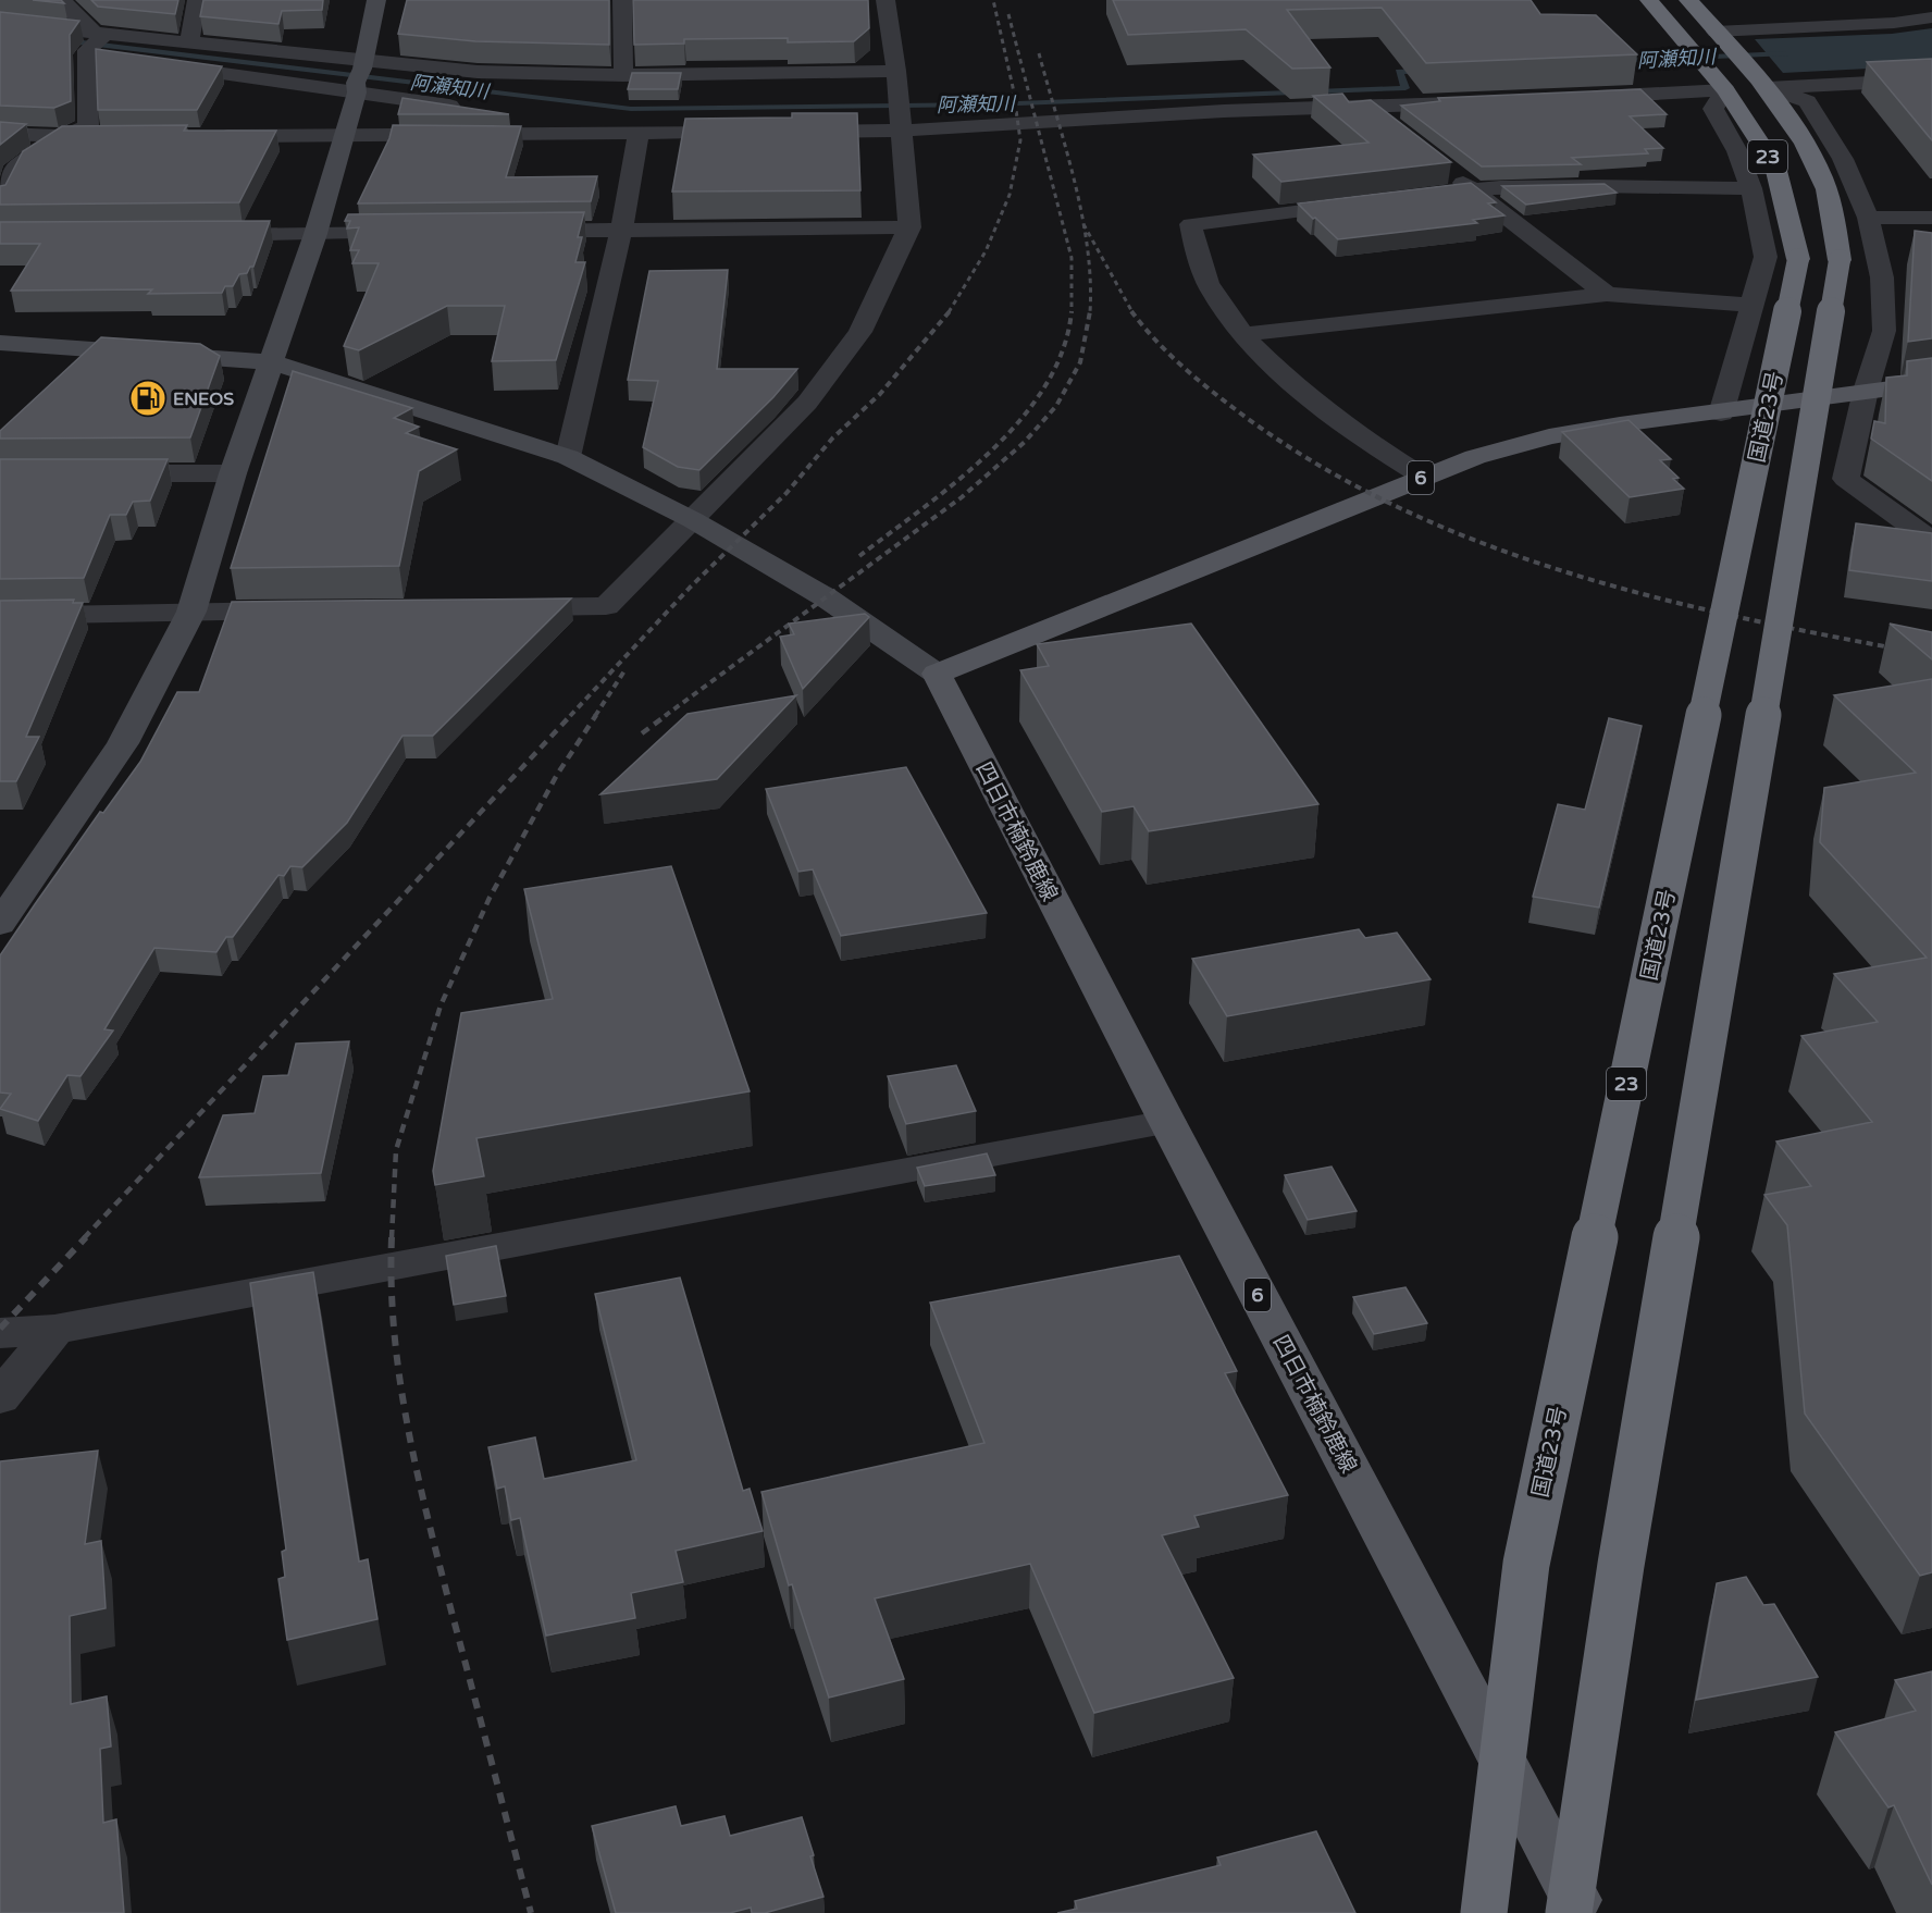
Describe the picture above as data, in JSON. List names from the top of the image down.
{
  "streets": {
    "highway": ["23", "国道23号"],
    "main road": ["6", "四日市楠鈴鹿線"]
  },
  "crossings": [
    ["6", "四日市楠鈴鹿線"]
  ],
  "water": ["阿瀬知川"],
  "places": {
    "fuel station": ["ENEOS"]
  }
}
